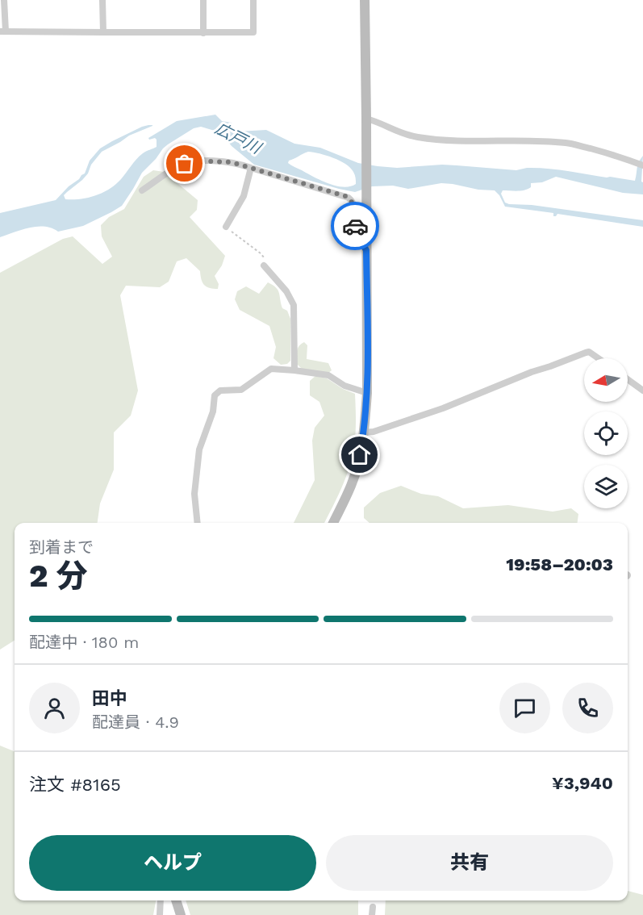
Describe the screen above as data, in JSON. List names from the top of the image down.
{
  "water": ["広戸川"],
  "north": "left",
  "page": {
    "heading": ["2 分", "到着まで", "19:58–20:03"],
    "panel": [
      "田中",
      "配達員 · 4.9",
      "注文 #8165",
      "¥3,940"
    ],
    "bar": "配達中 · 180 m",
    "buttons": ["ヘルプ", "共有"]
  }
}
